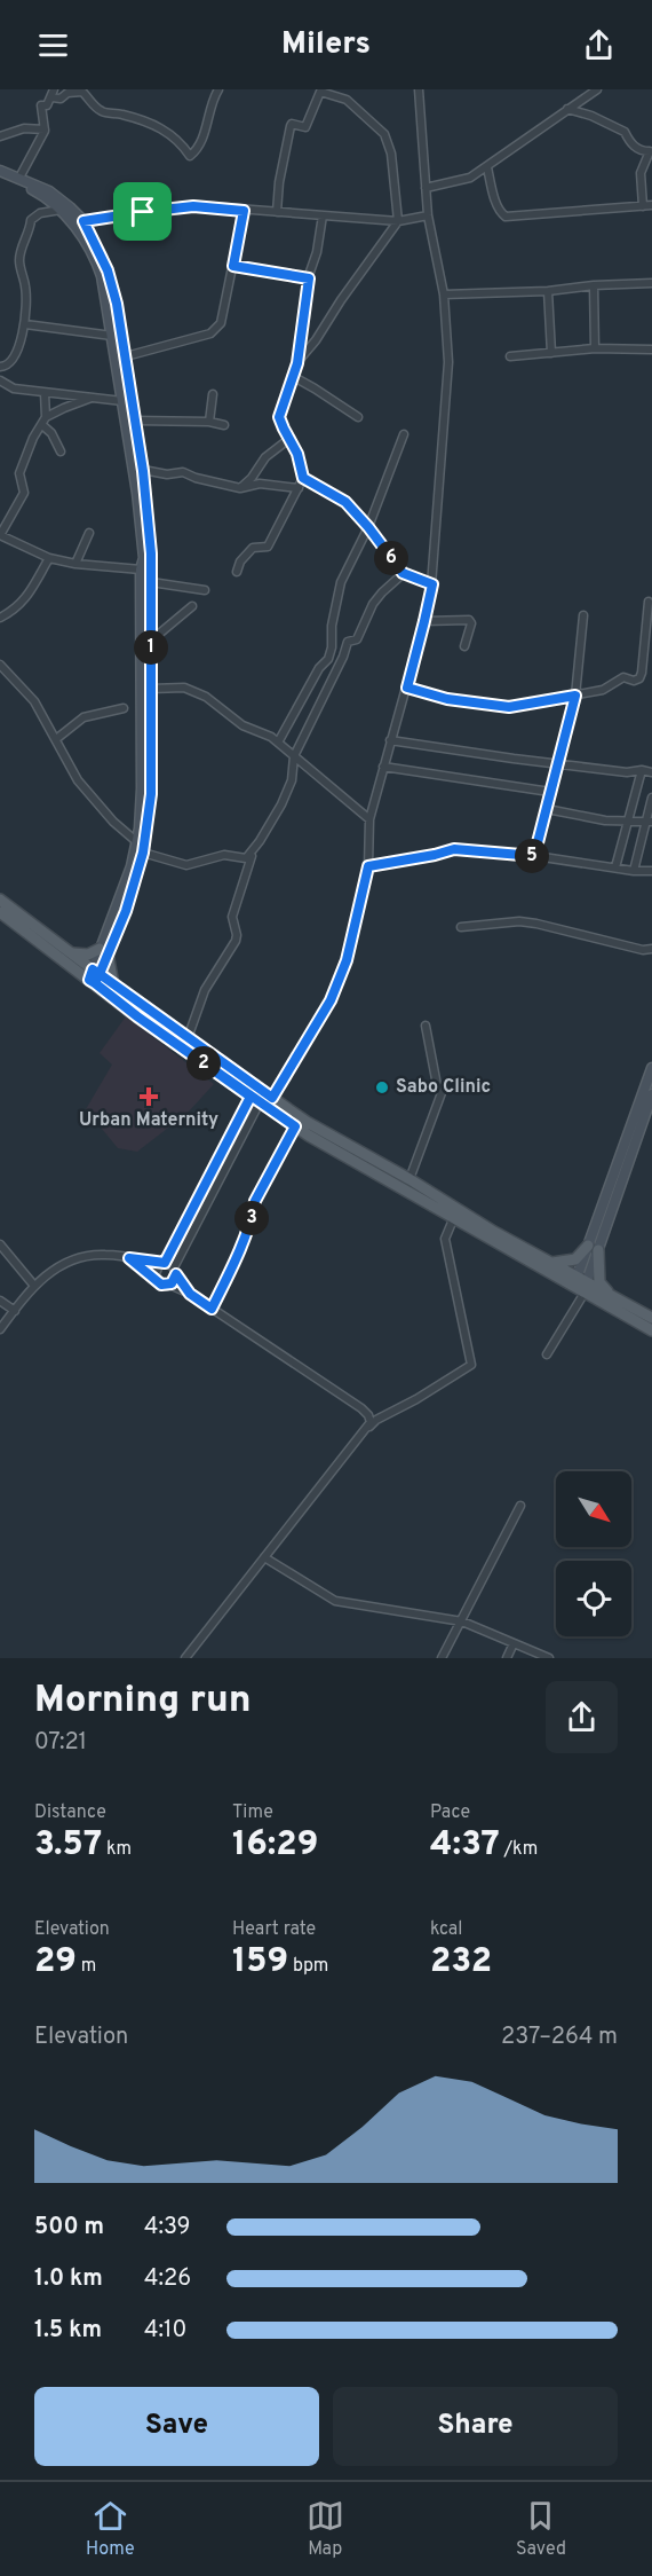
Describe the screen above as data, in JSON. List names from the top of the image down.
{
  "places": {
    "other": ["Sabo Clinic"],
    "health": ["Urban Maternity"]
  },
  "north": "bottom right",
  "page": {
    "header": "Milers",
    "pins": [
      "6",
      "1",
      "5",
      "2",
      "3"
    ],
    "heading": ["Morning run", "07:21"],
    "stats": [
      ["Distance", "3.57 km"],
      ["Time", "16:29"],
      ["Pace", "4:37 /km"],
      ["Elevation", "29 m"],
      ["Heart rate", "159 bpm"],
      ["kcal", "232"]
    ],
    "chart": ["Elevation", "237–264 m"],
    "list": [
      {
        "name": "500 m",
        "note": "4:39"
      },
      {
        "name": "1.0 km",
        "note": "4:26"
      },
      {
        "name": "1.5 km",
        "note": "4:10"
      }
    ],
    "buttons": ["Save", "Share"],
    "tabs": ["Home", "Map", "Saved"]
  }
}
